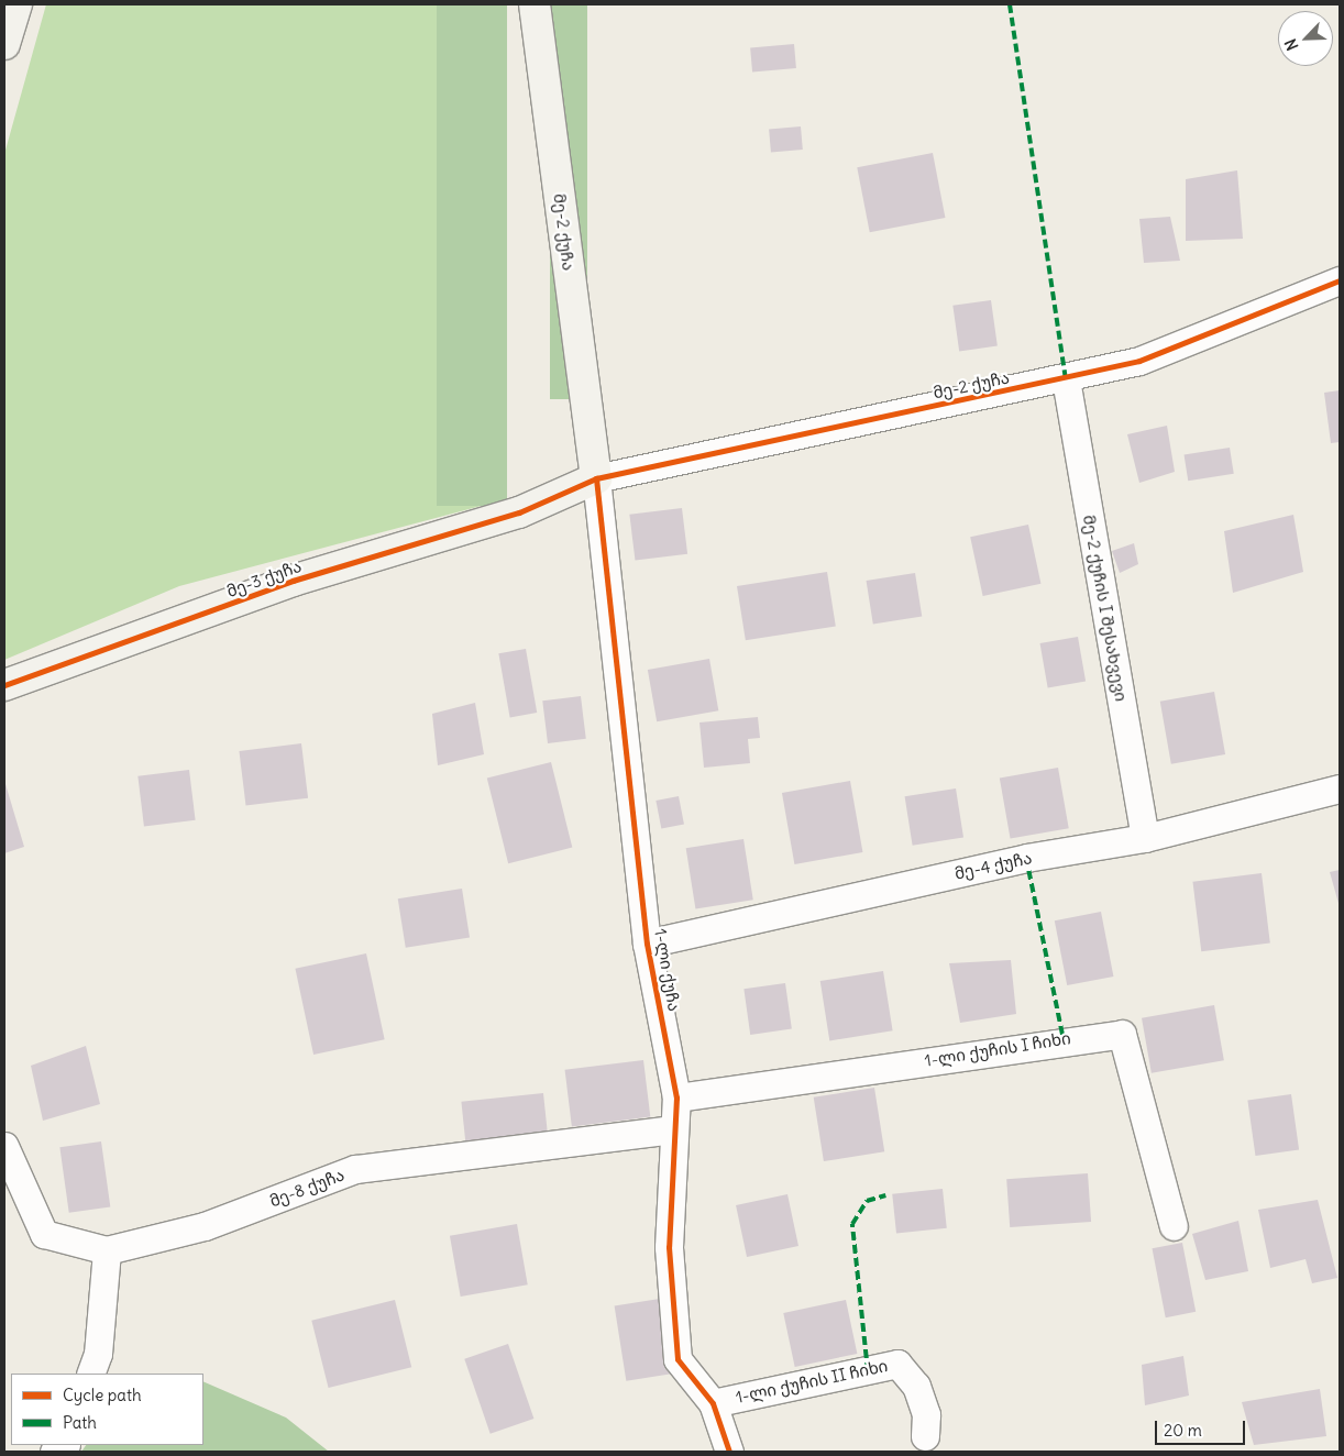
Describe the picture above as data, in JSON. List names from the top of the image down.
{
  "streets": {
    "street": [
      "მე-2 ქუჩა",
      "მე-3 ქუჩა",
      "მე-2 ქუჩის I შესახვევი",
      "მე-4 ქუჩა",
      "1-ლი ქუჩა",
      "1-ლი ქუჩის I ჩიხი",
      "მე-8 ქუჩა",
      "1-ლი ქუჩის II ჩიხი"
    ]
  },
  "crossings": [
    ["მე-2 ქუჩა", "მე-3 ქუჩა"],
    ["მე-2 ქუჩა", "მე-2 ქუჩის I შესახვევი"],
    ["მე-2 ქუჩა", "1-ლი ქუჩა"],
    ["მე-3 ქუჩა", "1-ლი ქუჩა"],
    ["მე-2 ქუჩის I შესახვევი", "მე-4 ქუჩა"],
    ["მე-4 ქუჩა", "1-ლი ქუჩა"],
    ["1-ლი ქუჩა", "1-ლი ქუჩის I ჩიხი"],
    ["1-ლი ქუჩა", "მე-8 ქუჩა"],
    ["1-ლი ქუჩა", "1-ლი ქუჩის II ჩიხი"]
  ],
  "legend": ["Cycle path", "Path"],
  "scale_bar": "20 m",
  "north": "bottom left"
}
